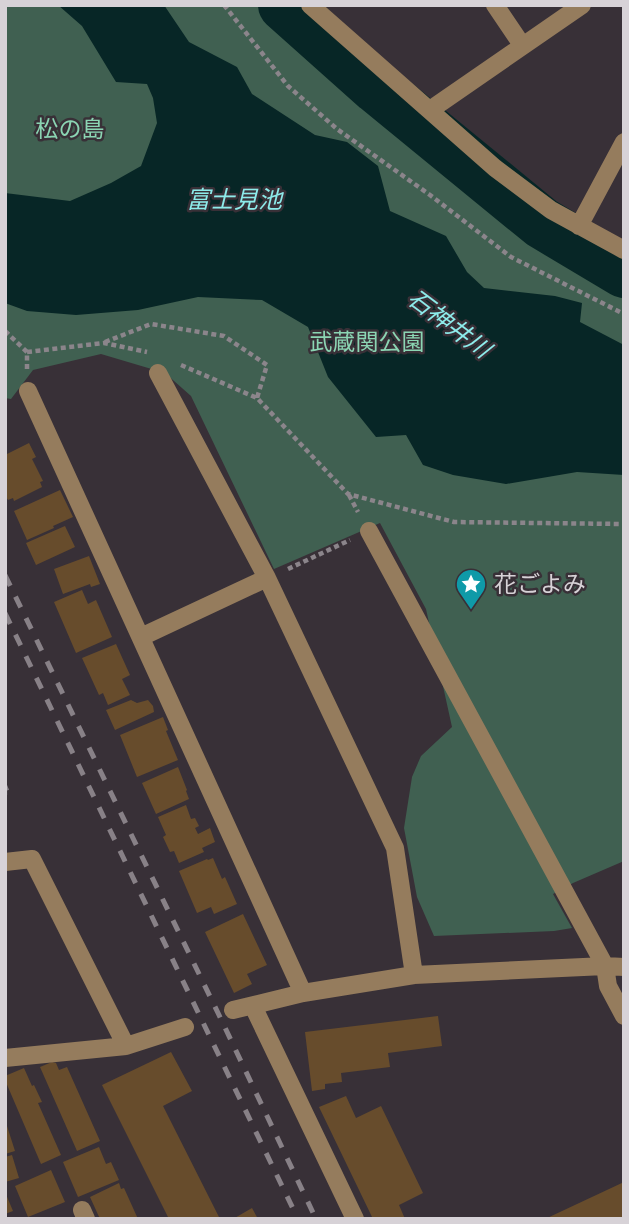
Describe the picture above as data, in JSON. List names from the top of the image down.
{
  "water": ["富士見池", "石神井川"],
  "parks": ["松の島", "武蔵関公園"],
  "places": {
    "place": ["花ごよみ"]
  }
}
